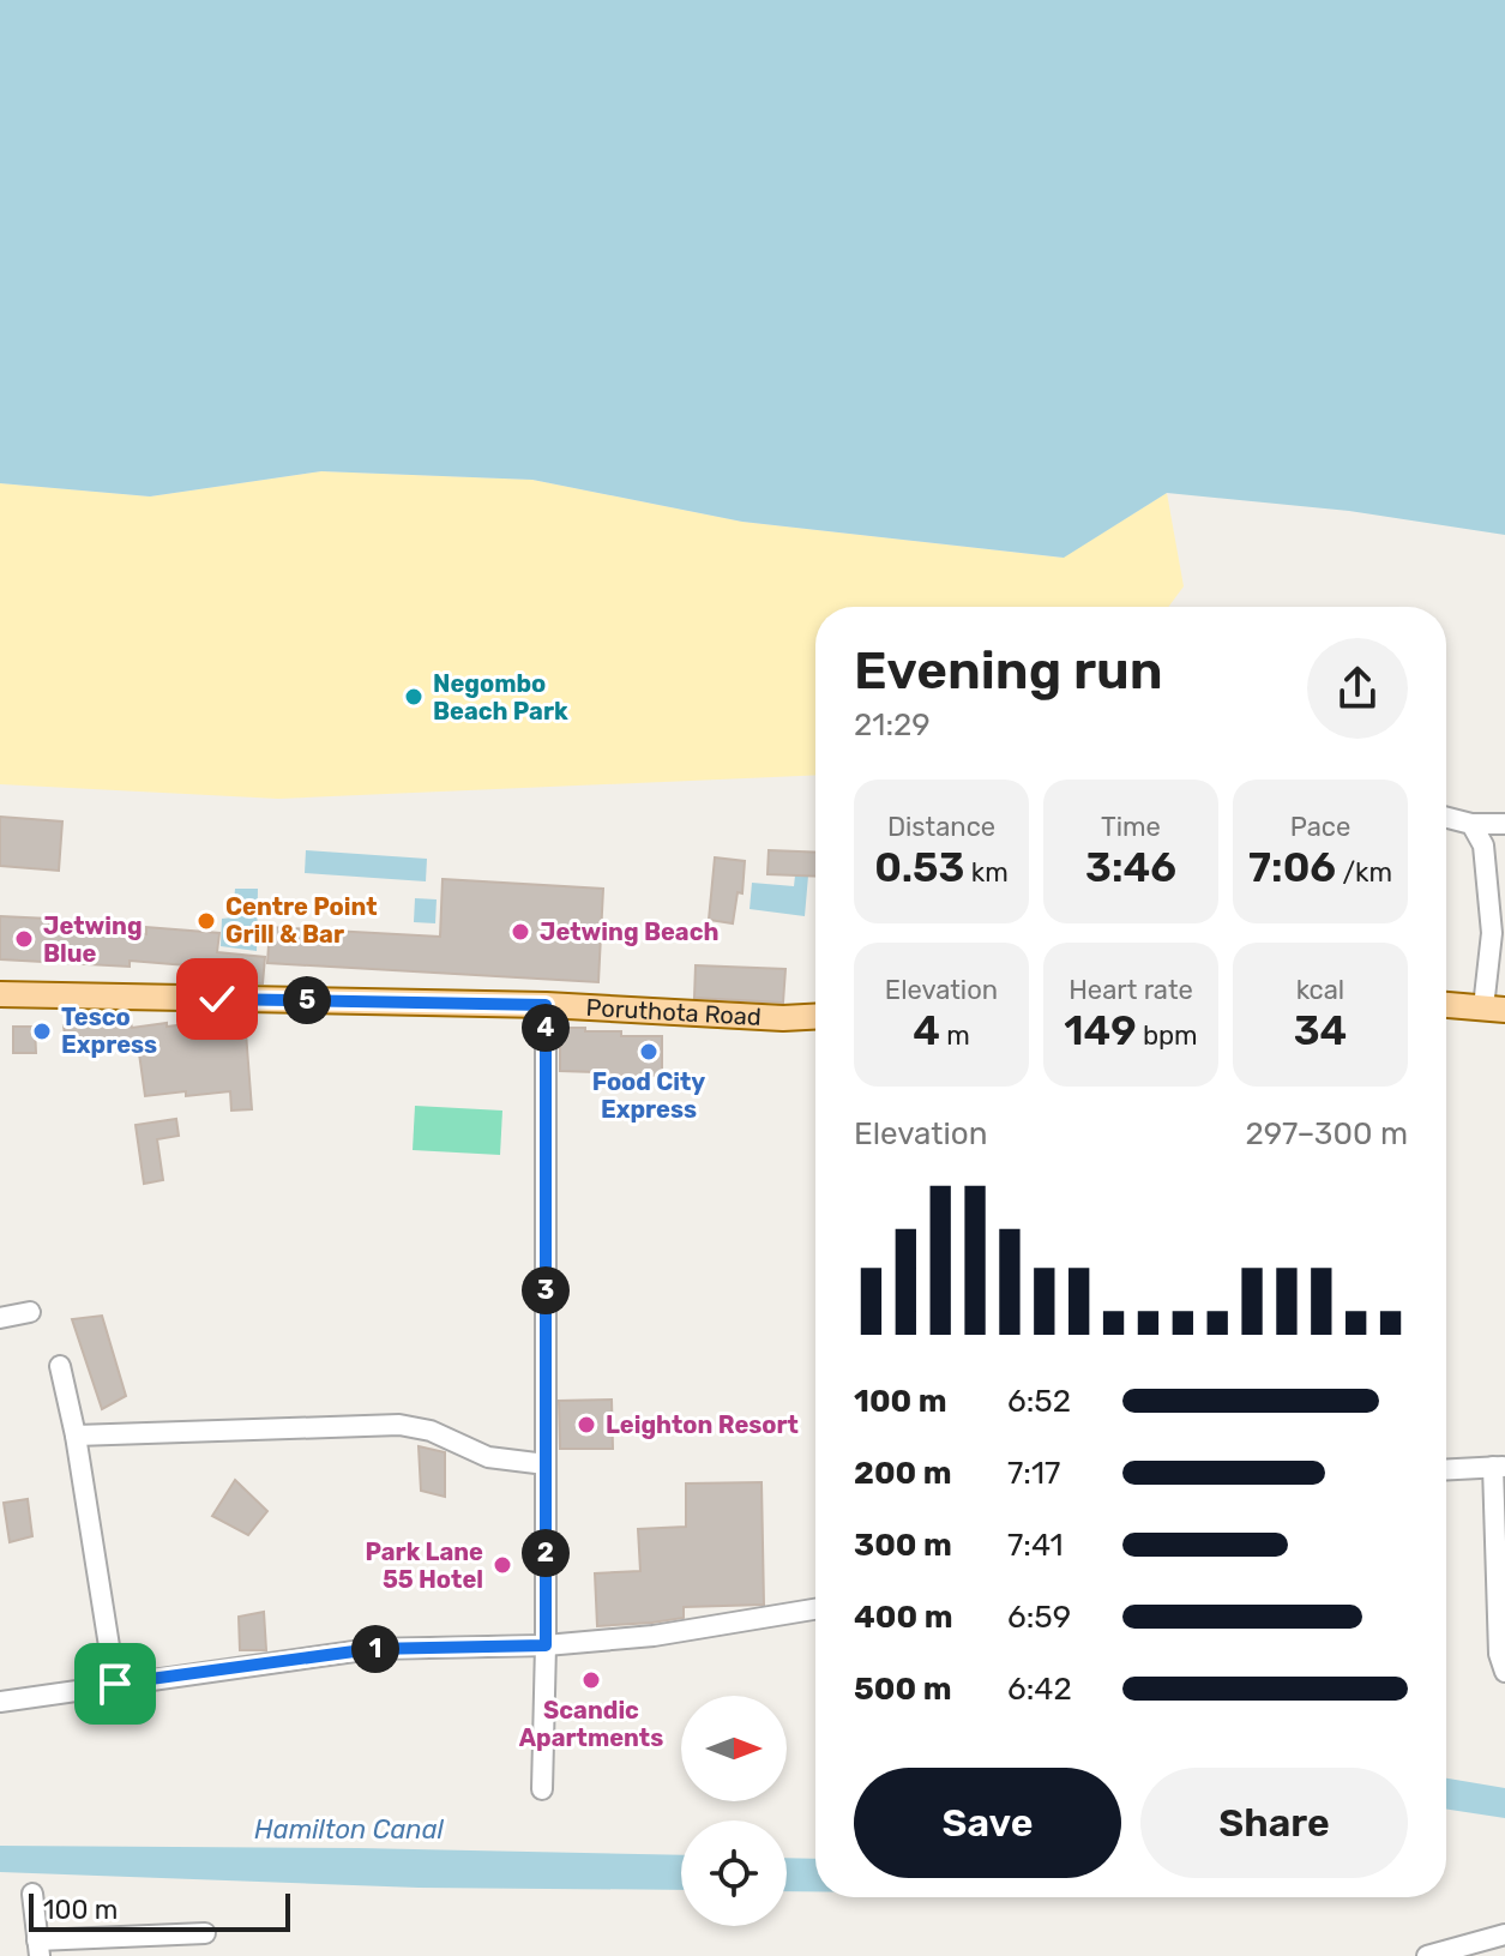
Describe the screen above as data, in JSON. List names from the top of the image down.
{
  "streets": {
    "main road": ["Poruthota Road"]
  },
  "water": ["Hamilton Canal"],
  "places": [
    "Negombo Beach Park",
    "Centre Point Grill & Bar",
    "Jetwing Beach",
    "Jetwing Blue",
    "Tesco Express",
    "Food City Express",
    "Leighton Resort",
    "Park Lane 55 Hotel",
    "Scandic Apartments"
  ],
  "scale_bar": "100 m",
  "north": "right",
  "page": {
    "heading": ["Evening run", "21:29"],
    "stats": [
      ["Distance", "0.53 km"],
      ["Time", "3:46"],
      ["Pace", "7:06 /km"],
      ["Elevation", "4 m"],
      ["Heart rate", "149 bpm"],
      ["kcal", "34"]
    ],
    "pins": [
      "5",
      "4",
      "3",
      "2",
      "1"
    ],
    "chart": ["Elevation", "297–300 m"],
    "list": [
      {
        "name": "100 m",
        "note": "6:52"
      },
      {
        "name": "200 m",
        "note": "7:17"
      },
      {
        "name": "300 m",
        "note": "7:41"
      },
      {
        "name": "400 m",
        "note": "6:59"
      },
      {
        "name": "500 m",
        "note": "6:42"
      }
    ],
    "buttons": ["Save", "Share"],
    "scale": "100 m"
  }
}
